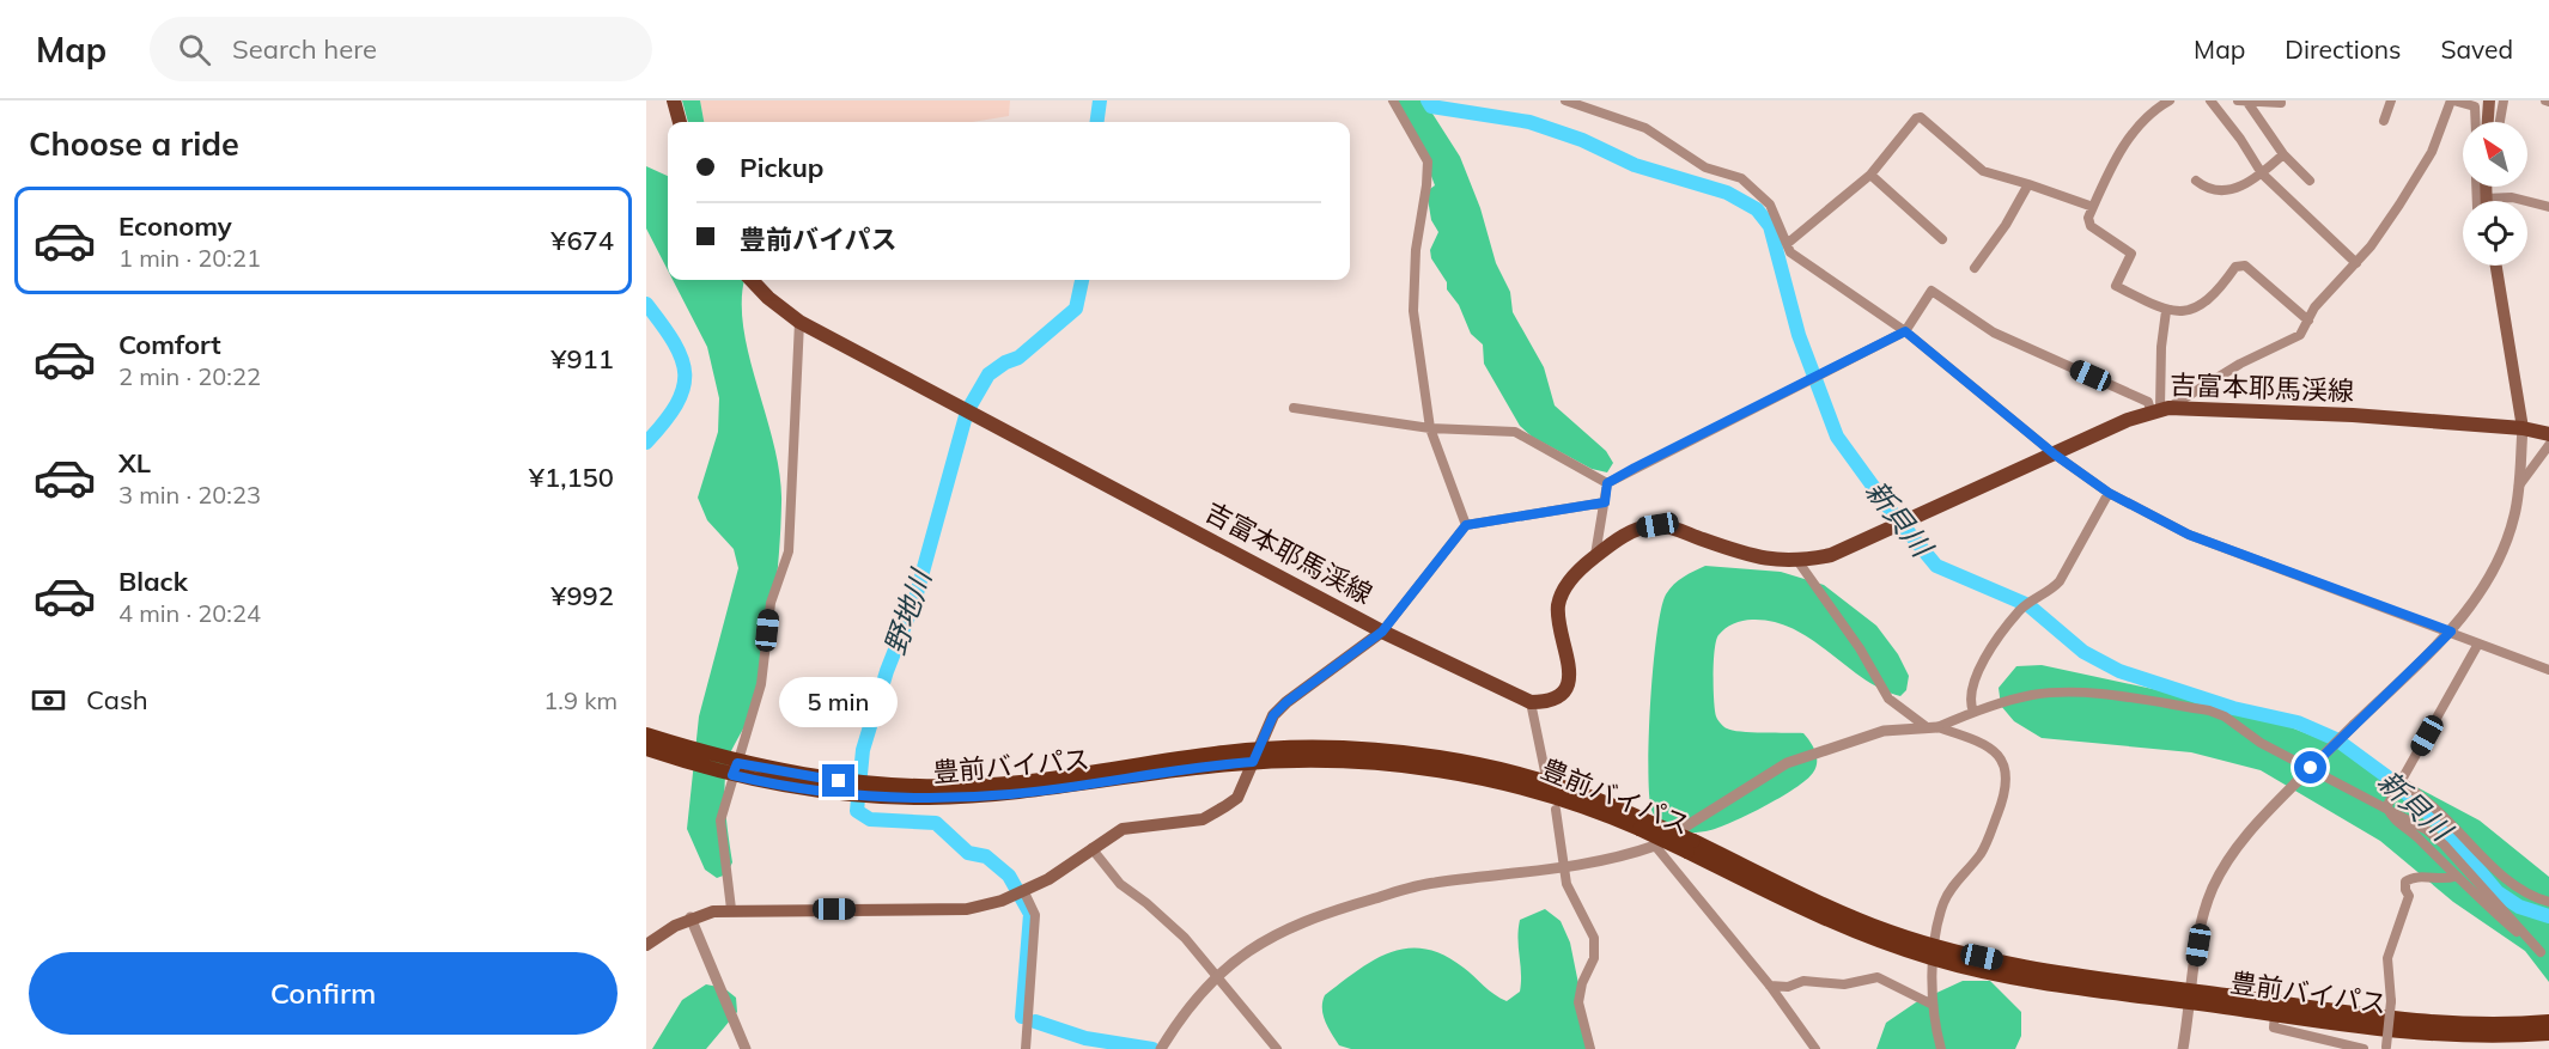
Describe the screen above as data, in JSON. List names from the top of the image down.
{
  "streets": {
    "highway": ["豊前バイパス"],
    "main road": ["吉富本耶馬渓線"]
  },
  "water": ["新貝川", "野地川"],
  "north": "top left",
  "page": {
    "header": "Map",
    "search": "Search here",
    "nav": ["Map", "Directions", "Saved"],
    "heading": "Choose a ride",
    "banner": ["Pickup", "豊前バイパス"],
    "list": [
      {
        "name": "Economy",
        "note": "1 min · 20:21",
        "value": "¥674"
      },
      {
        "name": "Comfort",
        "note": "2 min · 20:22",
        "value": "¥911"
      },
      {
        "name": "XL",
        "note": "3 min · 20:23",
        "value": "¥1,150"
      },
      {
        "name": "Black",
        "note": "4 min · 20:24",
        "value": "¥992"
      }
    ],
    "pay": ["Cash", "1.9 km"],
    "bubble": "5 min",
    "buttons": "Confirm"
  }
}
